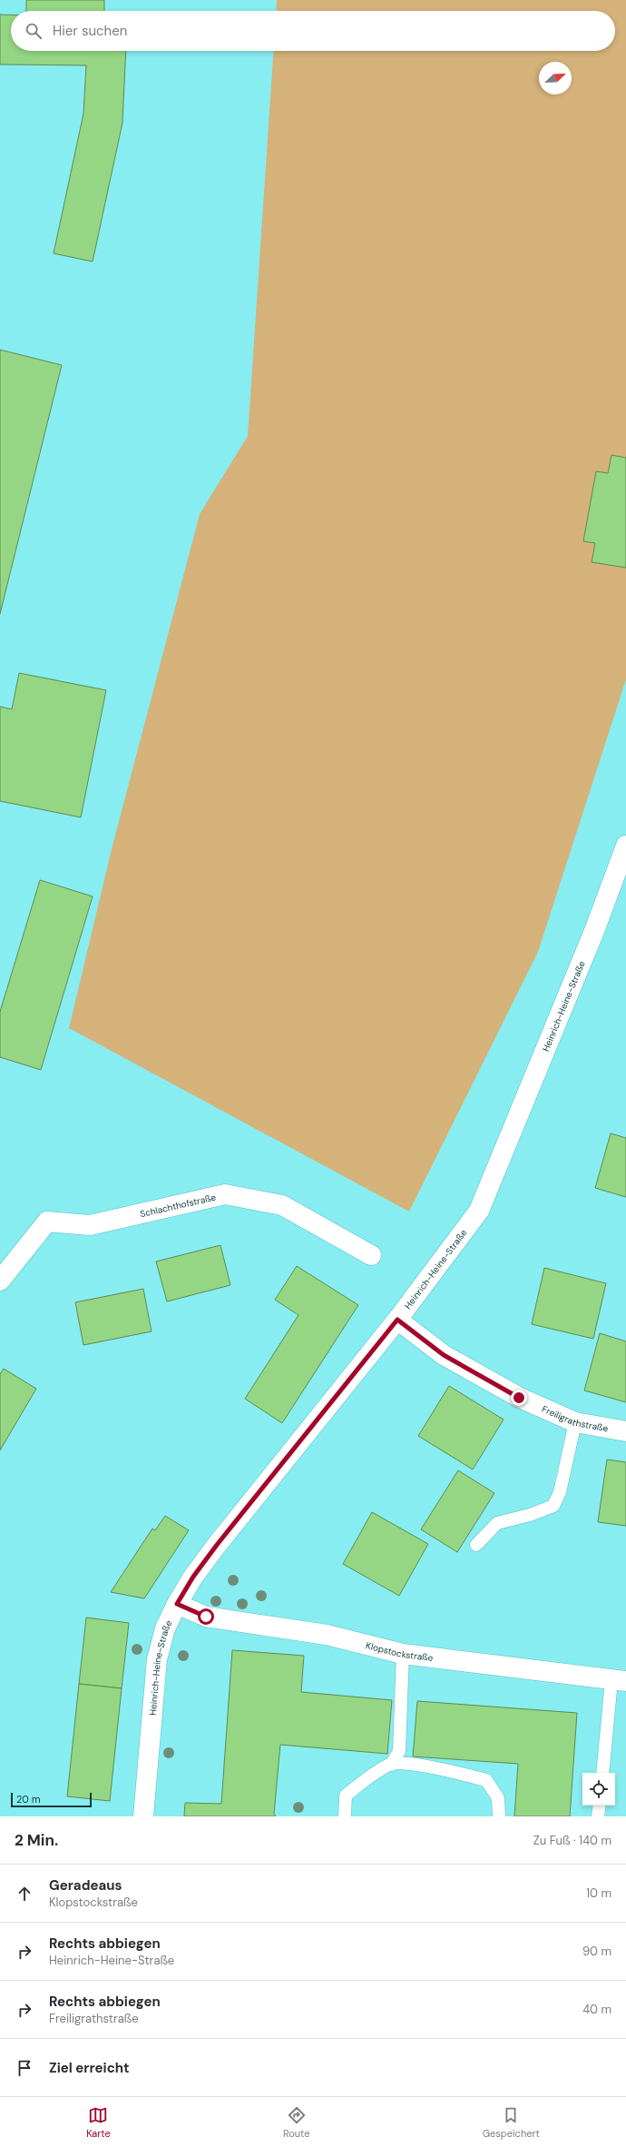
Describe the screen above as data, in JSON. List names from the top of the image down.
{
  "streets": {
    "street": [
      "Heinrich-Heine-Straße",
      "Schlachthofstraße",
      "Freiligrathstraße",
      "Klopstockstraße"
    ]
  },
  "crossings": [
    ["Heinrich-Heine-Straße", "Freiligrathstraße"],
    ["Heinrich-Heine-Straße", "Klopstockstraße"]
  ],
  "scale_bar": "20 m",
  "north": "top right",
  "page": {
    "search": "Hier suchen",
    "scale": "20 m",
    "heading": ["2 Min.", "Zu Fuß · 140 m"],
    "list": [
      ["Geradeaus", "Klopstockstraße", "10 m"],
      ["Rechts abbiegen", "Heinrich-Heine-Straße", "90 m"],
      ["Rechts abbiegen", "Freiligrathstraße", "40 m"],
      "Ziel erreicht"
    ],
    "nav": ["Karte", "Route", "Gespeichert"]
  }
}
